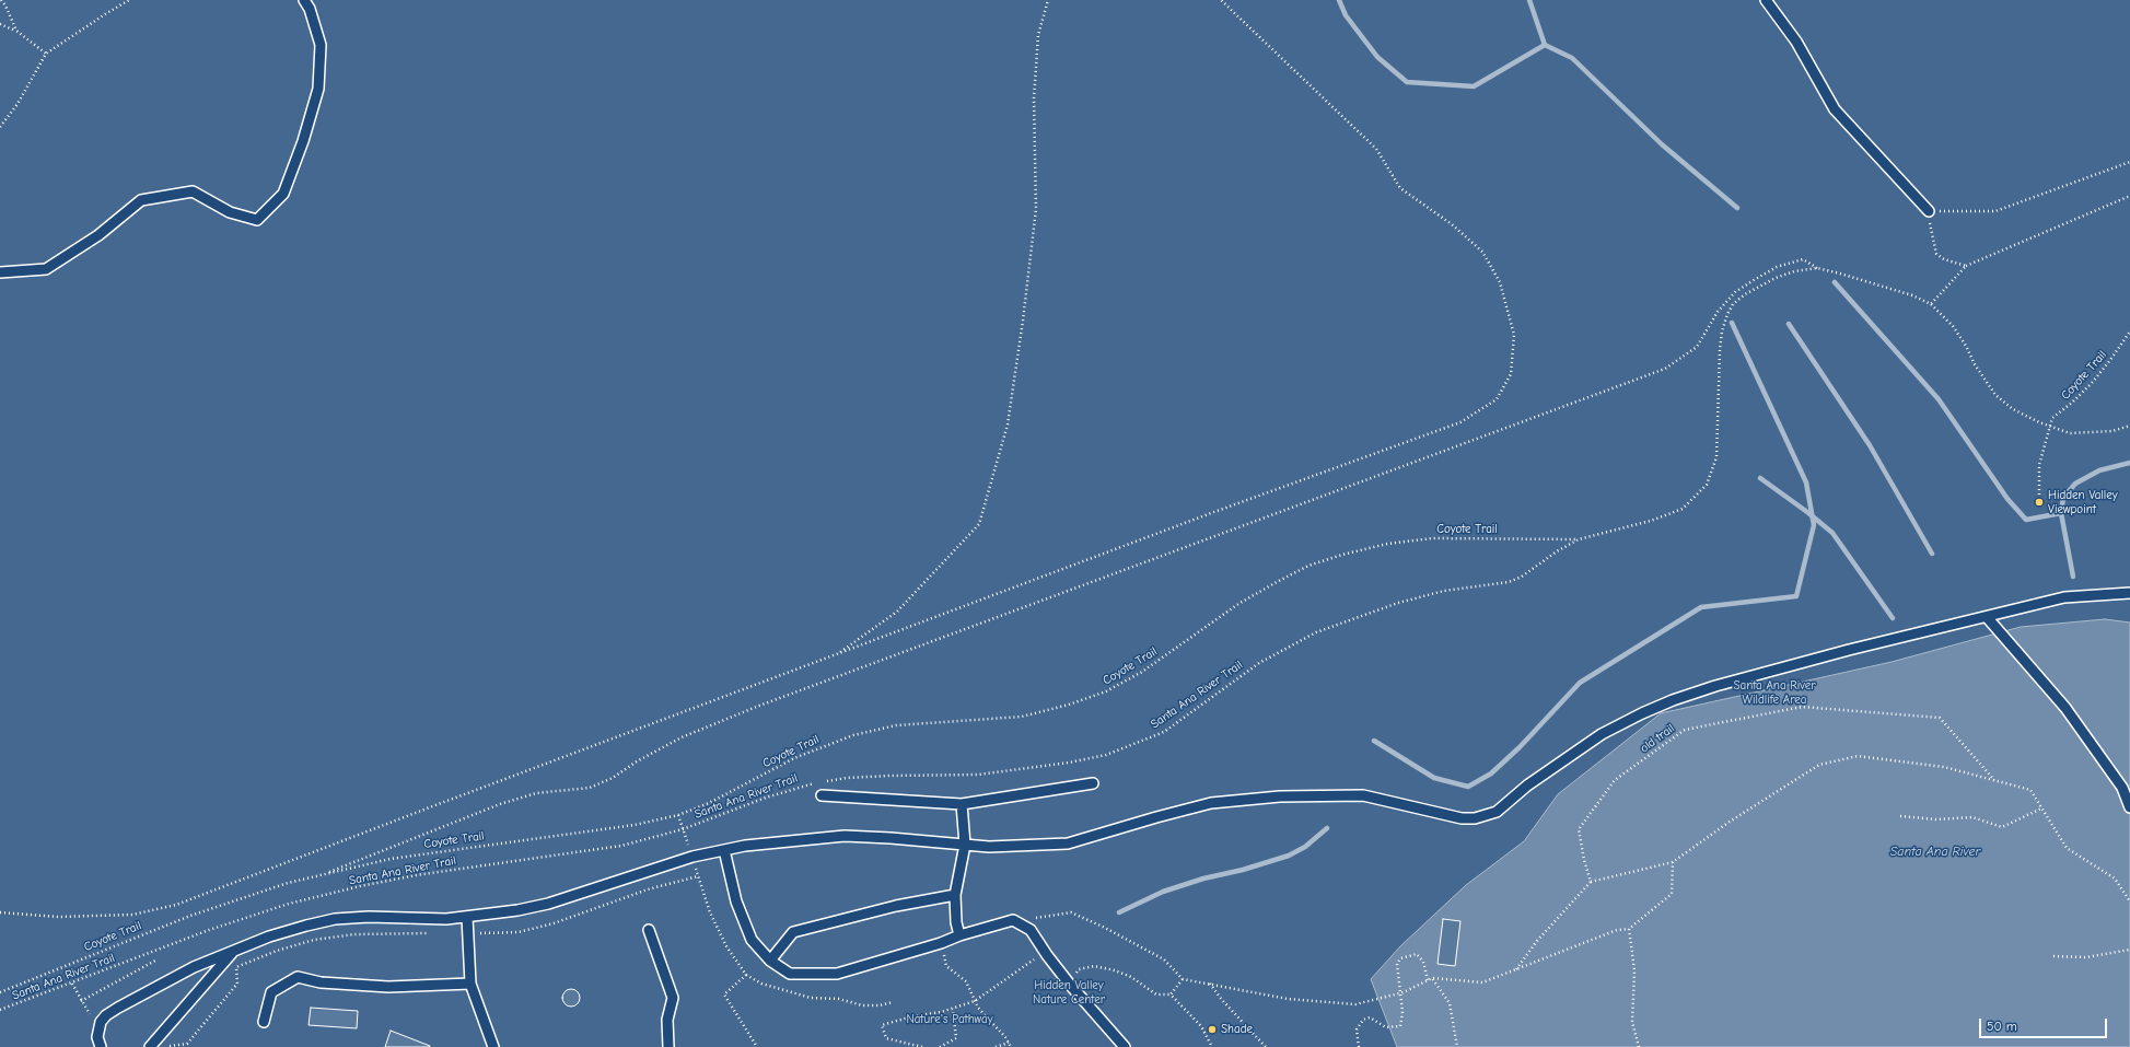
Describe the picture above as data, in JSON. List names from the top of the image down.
{
  "streets": {
    "path": ["Coyote Trail", "Santa Ana River Trail", "old trail"]
  },
  "crossings": [
    ["Coyote Trail", "Santa Ana River Trail"]
  ],
  "water": ["Santa Ana River"],
  "parks": ["Santa Ana River Wildlife Area", "Hidden Valley Nature Center", "Nature's Pathway"],
  "places": ["Hidden Valley Viewpoint", "Shade"],
  "scale_bar": "50 m"
}
